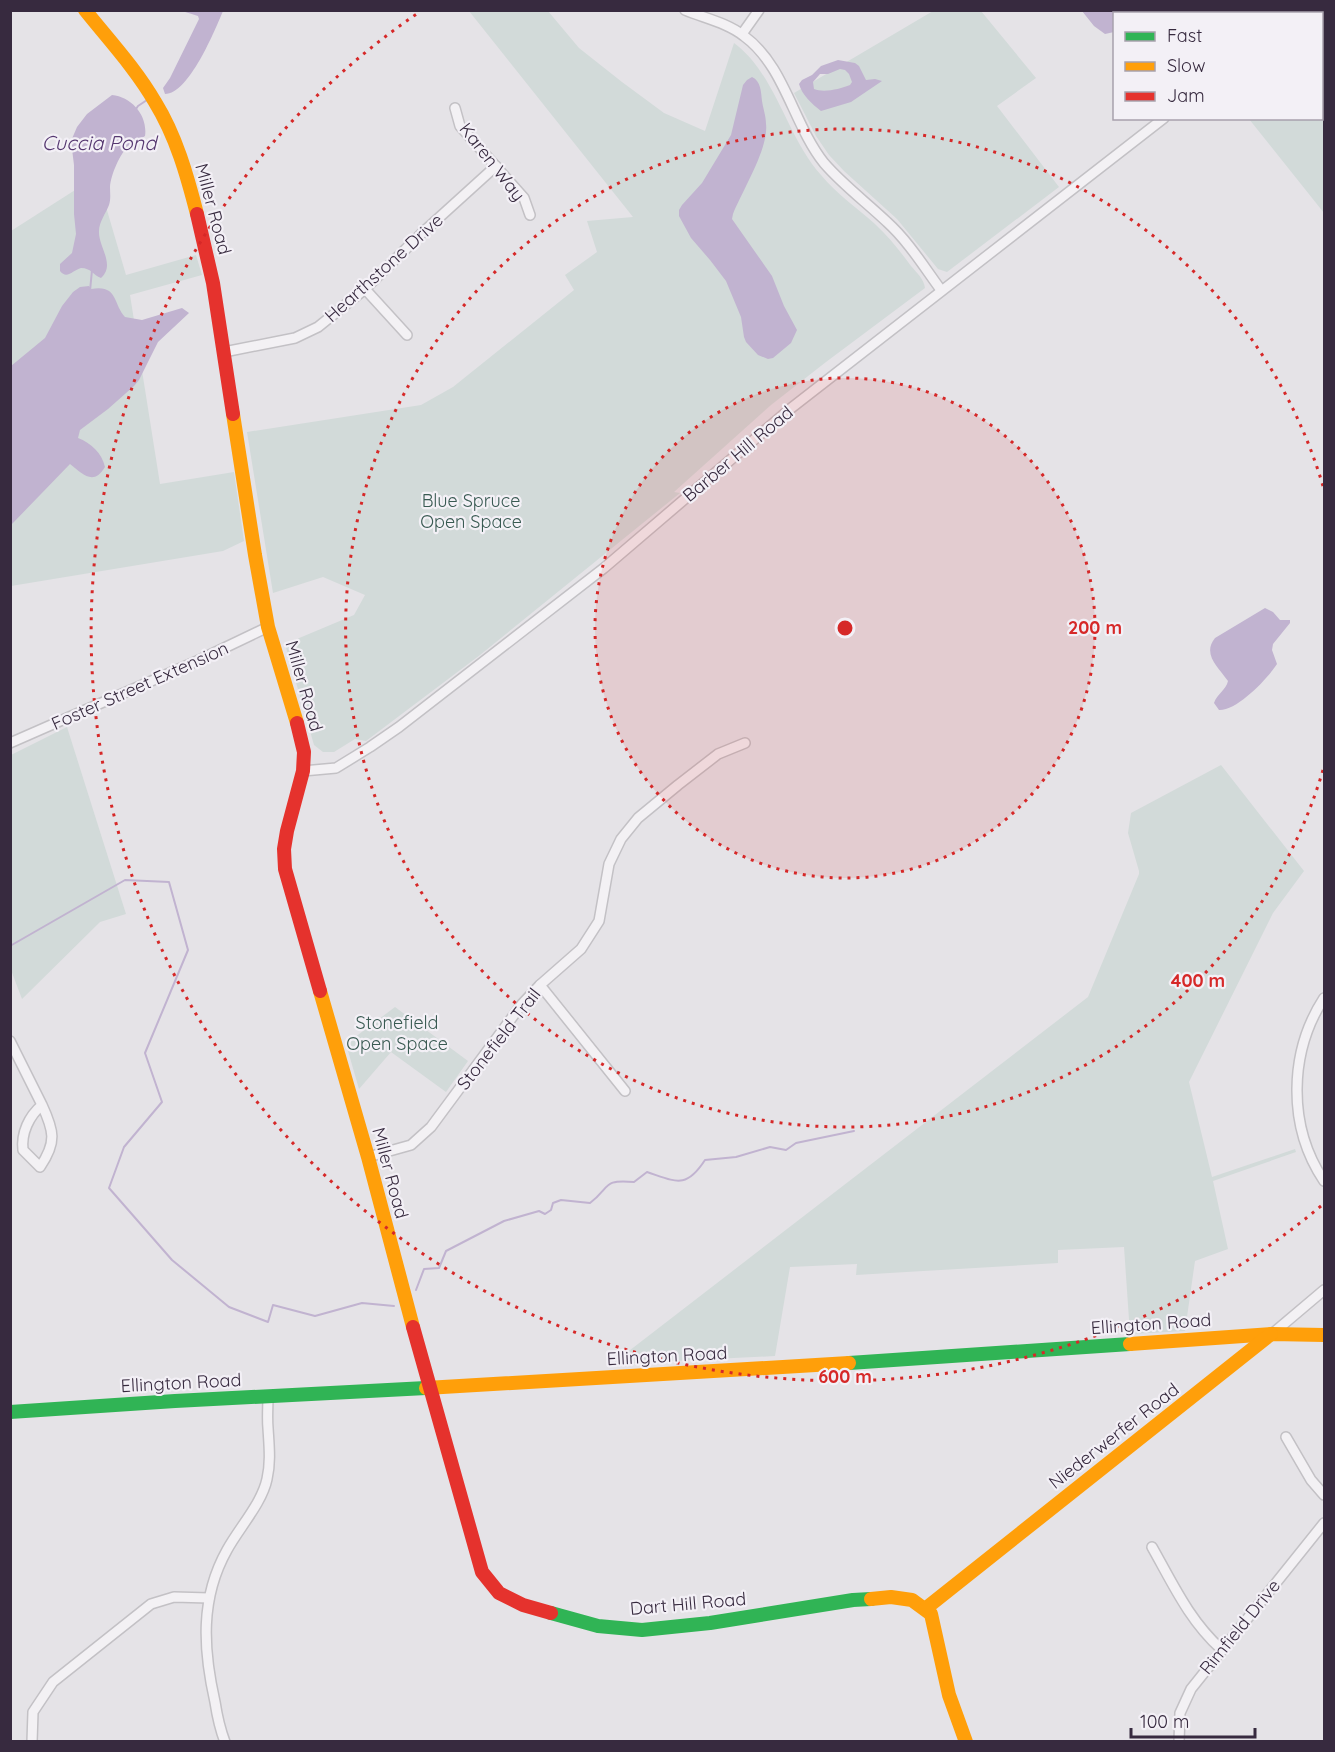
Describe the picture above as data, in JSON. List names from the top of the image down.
{
  "streets": {
    "street": [
      "Karen Way",
      "Miller Road",
      "Hearthstone Drive",
      "Barber Hill Road",
      "Foster Street Extension",
      "Stonefield Trail",
      "Ellington Road",
      "Niederwerfer Road",
      "Dart Hill Road",
      "Rimfield Drive"
    ]
  },
  "crossings": [
    ["Karen Way", "Hearthstone Drive"],
    ["Miller Road", "Hearthstone Drive"],
    ["Miller Road", "Barber Hill Road"],
    ["Miller Road", "Foster Street Extension"],
    ["Miller Road", "Stonefield Trail"],
    ["Miller Road", "Ellington Road"],
    ["Miller Road", "Dart Hill Road"],
    ["Ellington Road", "Niederwerfer Road"],
    ["Ellington Road", "Dart Hill Road"],
    ["Niederwerfer Road", "Dart Hill Road"]
  ],
  "water": ["Cuccia Pond"],
  "parks": ["Blue Spruce Open Space", "Stonefield Open Space"],
  "legend": ["Fast", "Slow", "Jam"],
  "scale_bar": "100 m",
  "rings": ["200 m", "400 m", "600 m"]
}
